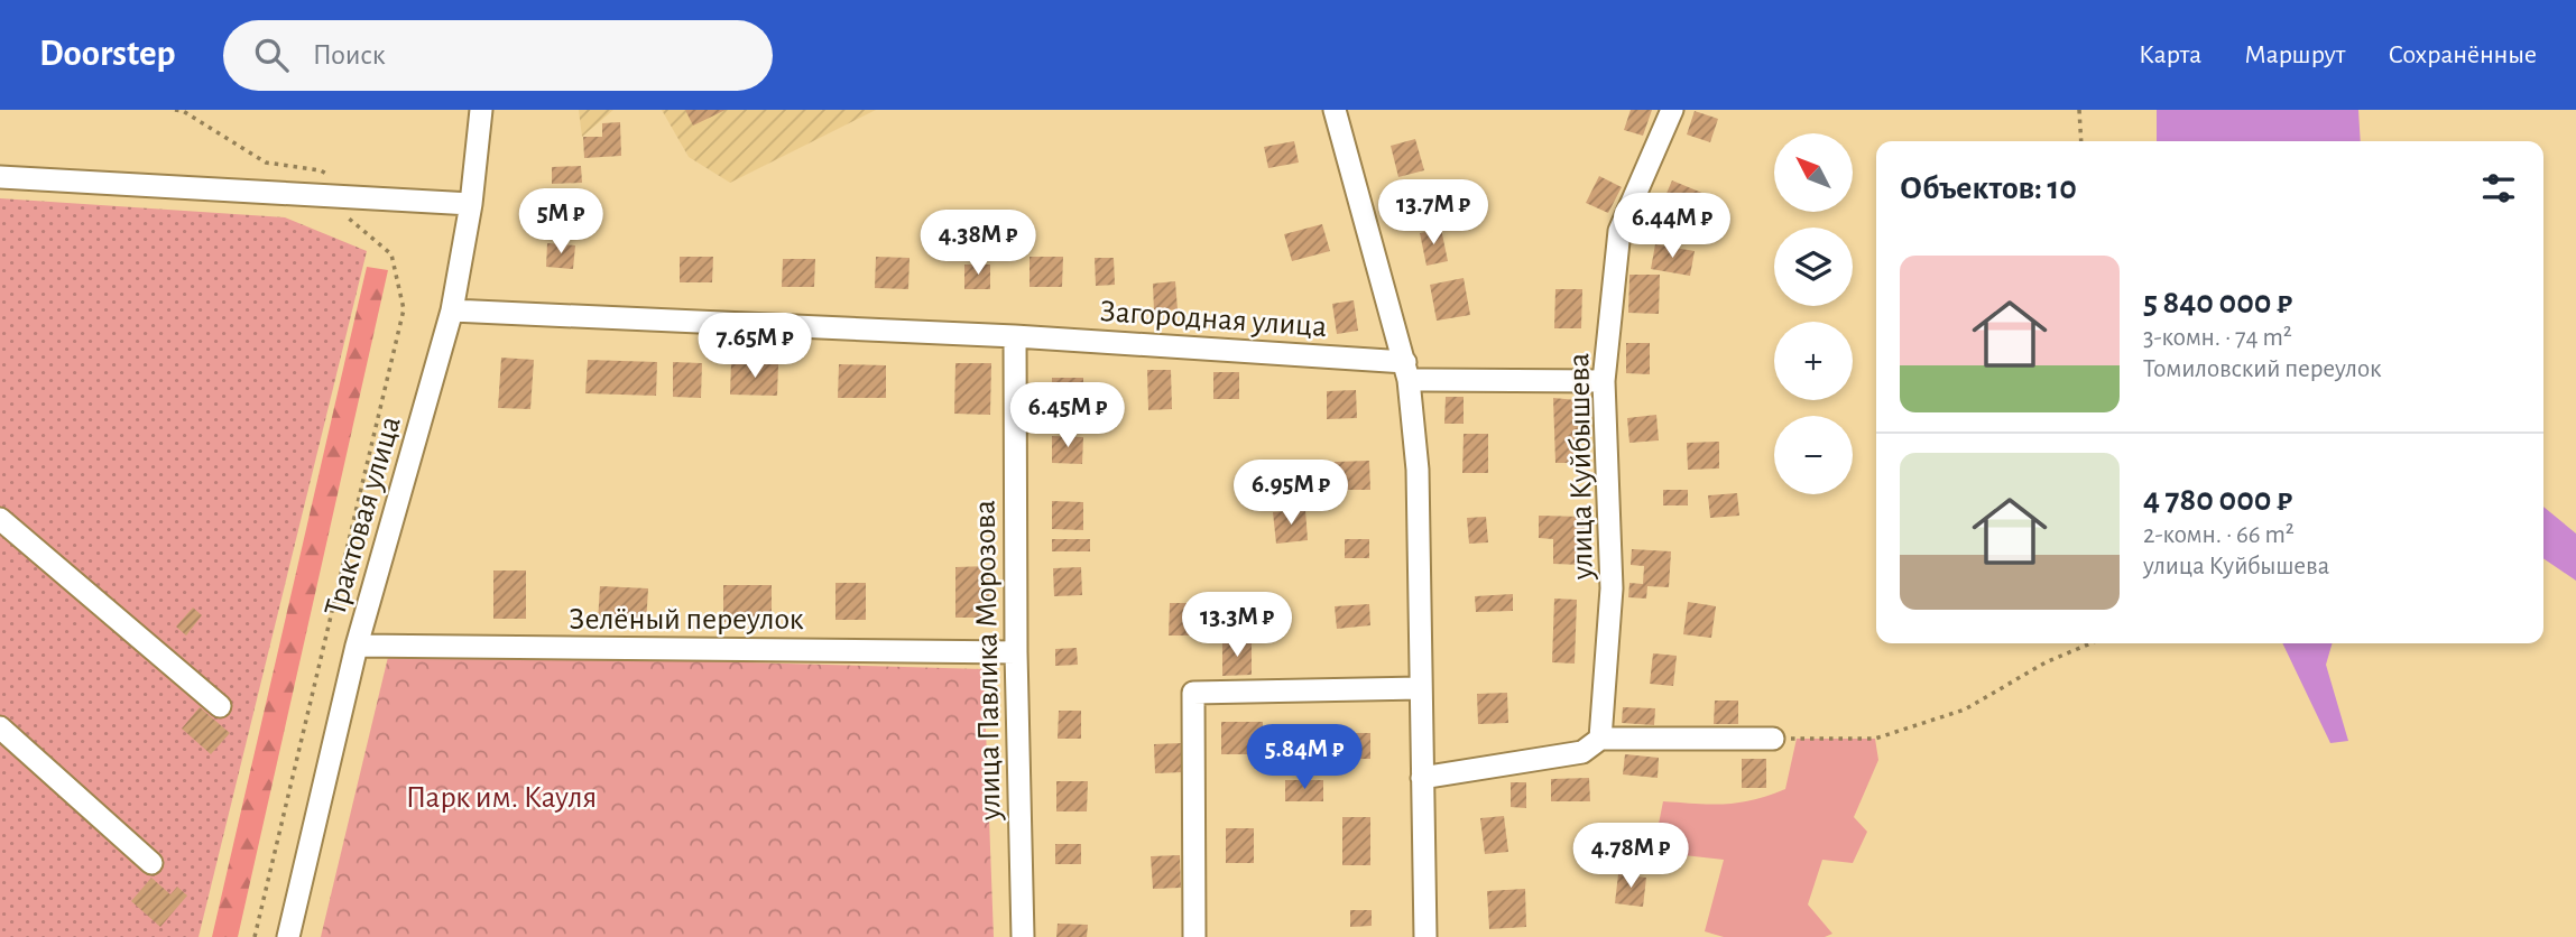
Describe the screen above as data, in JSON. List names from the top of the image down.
{
  "streets": {
    "street": [
      "Загородная улица",
      "улица Куйбышева",
      "Трактовая улица",
      "Зелёный переулок",
      "улица Павлика Морозова"
    ]
  },
  "crossings": [
    ["Загородная улица", "улица Куйбышева"],
    ["Загородная улица", "Трактовая улица"],
    ["Загородная улица", "улица Павлика Морозова"],
    ["Трактовая улица", "Зелёный переулок"],
    ["Зелёный переулок", "улица Павлика Морозова"]
  ],
  "parks": ["Парк им. Кауля"],
  "north": "top left",
  "page": {
    "header": "Doorstep",
    "search": "Поиск",
    "nav": ["Карта", "Маршрут", "Сохранённые"],
    "map_buttons": ["+", "−"],
    "heading": "Объектов: 10",
    "price": [
      "13.7M ₽",
      "5M ₽",
      "6.44M ₽",
      "4.38M ₽",
      "7.65M ₽",
      "6.45M ₽",
      "6.95M ₽",
      "13.3M ₽",
      "5.84M ₽",
      "4.78M ₽"
    ],
    "list": [
      {
        "name": "5 840 000 ₽",
        "note": "3-комн. · 74 m² · Томиловский переулок"
      },
      {
        "name": "4 780 000 ₽",
        "note": "2-комн. · 66 m² · улица Куйбышева"
      }
    ]
  }
}
